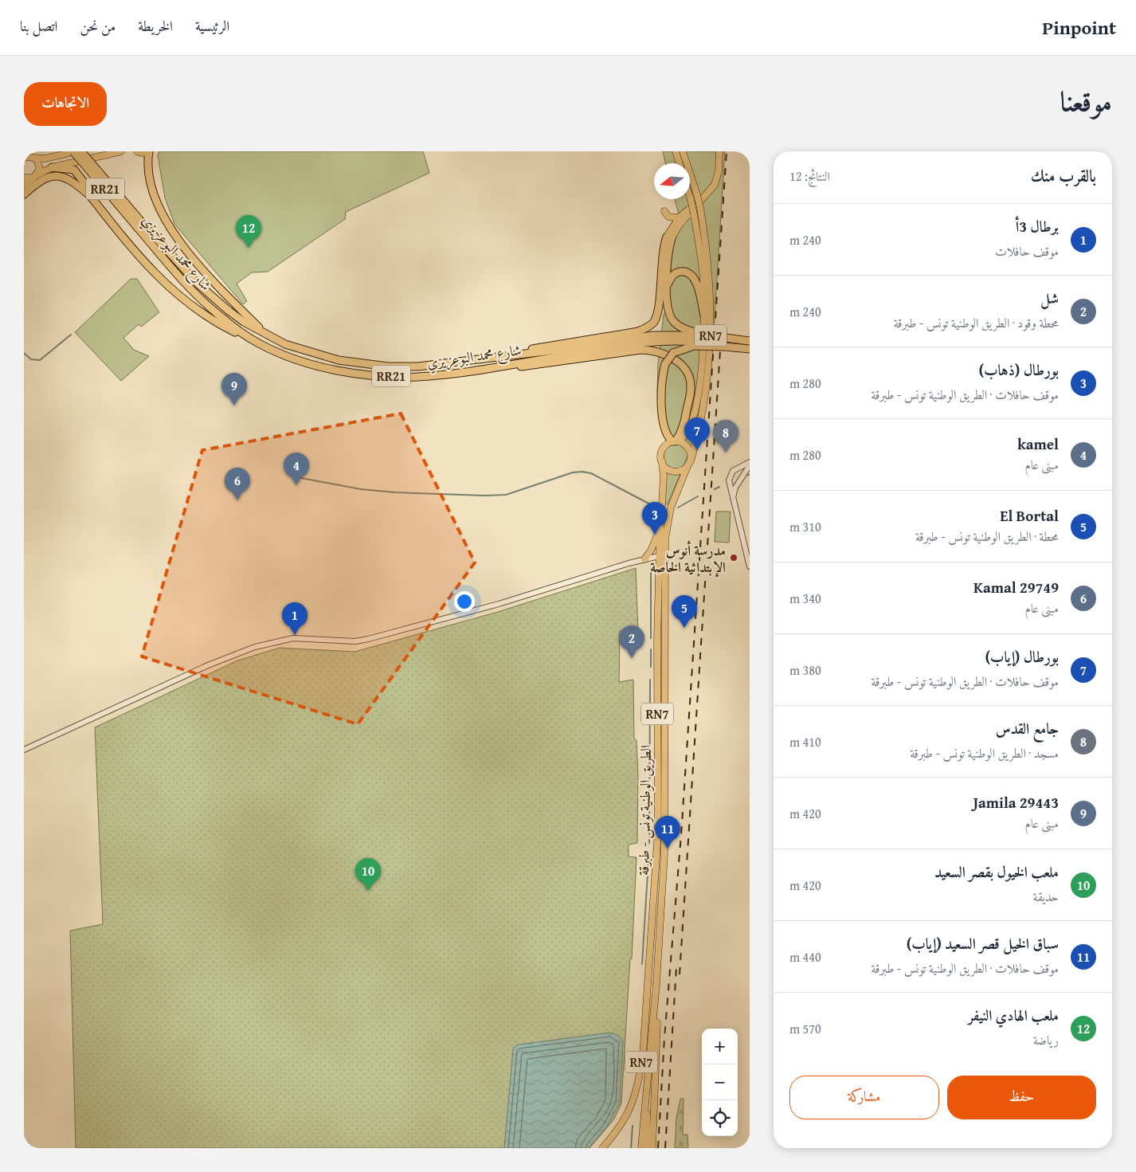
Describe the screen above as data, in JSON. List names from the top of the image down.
{
  "streets": {
    "highway": ["RR21", "شارع محمد البوعزيزي"],
    "main road": ["RN7", "الطريق الوطنية تونس - طبرقة"]
  },
  "crossings": [
    ["RN7", "الطريق الوطنية تونس - طبرقة"]
  ],
  "places": ["مدرسة أنوس الإبتدائية الخاصة"],
  "north": "left",
  "page": {
    "header": "Pinpoint",
    "nav": [
      "الرئيسية",
      "الخريطة",
      "من نحن",
      "اتصل بنا"
    ],
    "title": "موقعنا",
    "buttons": [
      "الاتجاهات",
      ["حفظ", "مشاركة"]
    ],
    "heading": ["بالقرب منك", "النتائج: 12"],
    "list": [
      {
        "mark": "1",
        "name": "برطال 3أ",
        "note": "موقف حافلات",
        "value": "240 m"
      },
      {
        "mark": "2",
        "name": "شل",
        "note": "محطة وقود · الطريق الوطنية تونس - طبرقة",
        "value": "240 m"
      },
      {
        "mark": "3",
        "name": "بورطال (ذهاب)",
        "note": "موقف حافلات · الطريق الوطنية تونس - طبرقة",
        "value": "280 m"
      },
      {
        "mark": "4",
        "name": "kamel",
        "note": "مبنى عام",
        "value": "280 m"
      },
      {
        "mark": "5",
        "name": "El Bortal",
        "note": "محطة · الطريق الوطنية تونس - طبرقة",
        "value": "310 m"
      },
      {
        "mark": "6",
        "name": "Kamal 29749",
        "note": "مبنى عام",
        "value": "340 m"
      },
      {
        "mark": "7",
        "name": "بورطال (إياب)",
        "note": "موقف حافلات · الطريق الوطنية تونس - طبرقة",
        "value": "380 m"
      },
      {
        "mark": "8",
        "name": "جامع القدس",
        "note": "مسجد · الطريق الوطنية تونس - طبرقة",
        "value": "410 m"
      },
      {
        "mark": "9",
        "name": "Jamila 29443",
        "note": "مبنى عام",
        "value": "420 m"
      },
      {
        "mark": "10",
        "name": "ملعب الخيول بقصر السعيد",
        "note": "حديقة",
        "value": "420 m"
      },
      {
        "mark": "11",
        "name": "سباق الخيل قصر السعيد (إياب)",
        "note": "موقف حافلات · الطريق الوطنية تونس - طبرقة",
        "value": "440 m"
      },
      {
        "mark": "12",
        "name": "ملعب الهادي النيفر",
        "note": "رياضة",
        "value": "570 m"
      }
    ],
    "pins": [
      "12",
      "9",
      "7",
      "8",
      "4",
      "6",
      "3",
      "5",
      "1",
      "2",
      "11",
      "10"
    ],
    "map_buttons": ["+", "−"]
  }
}
